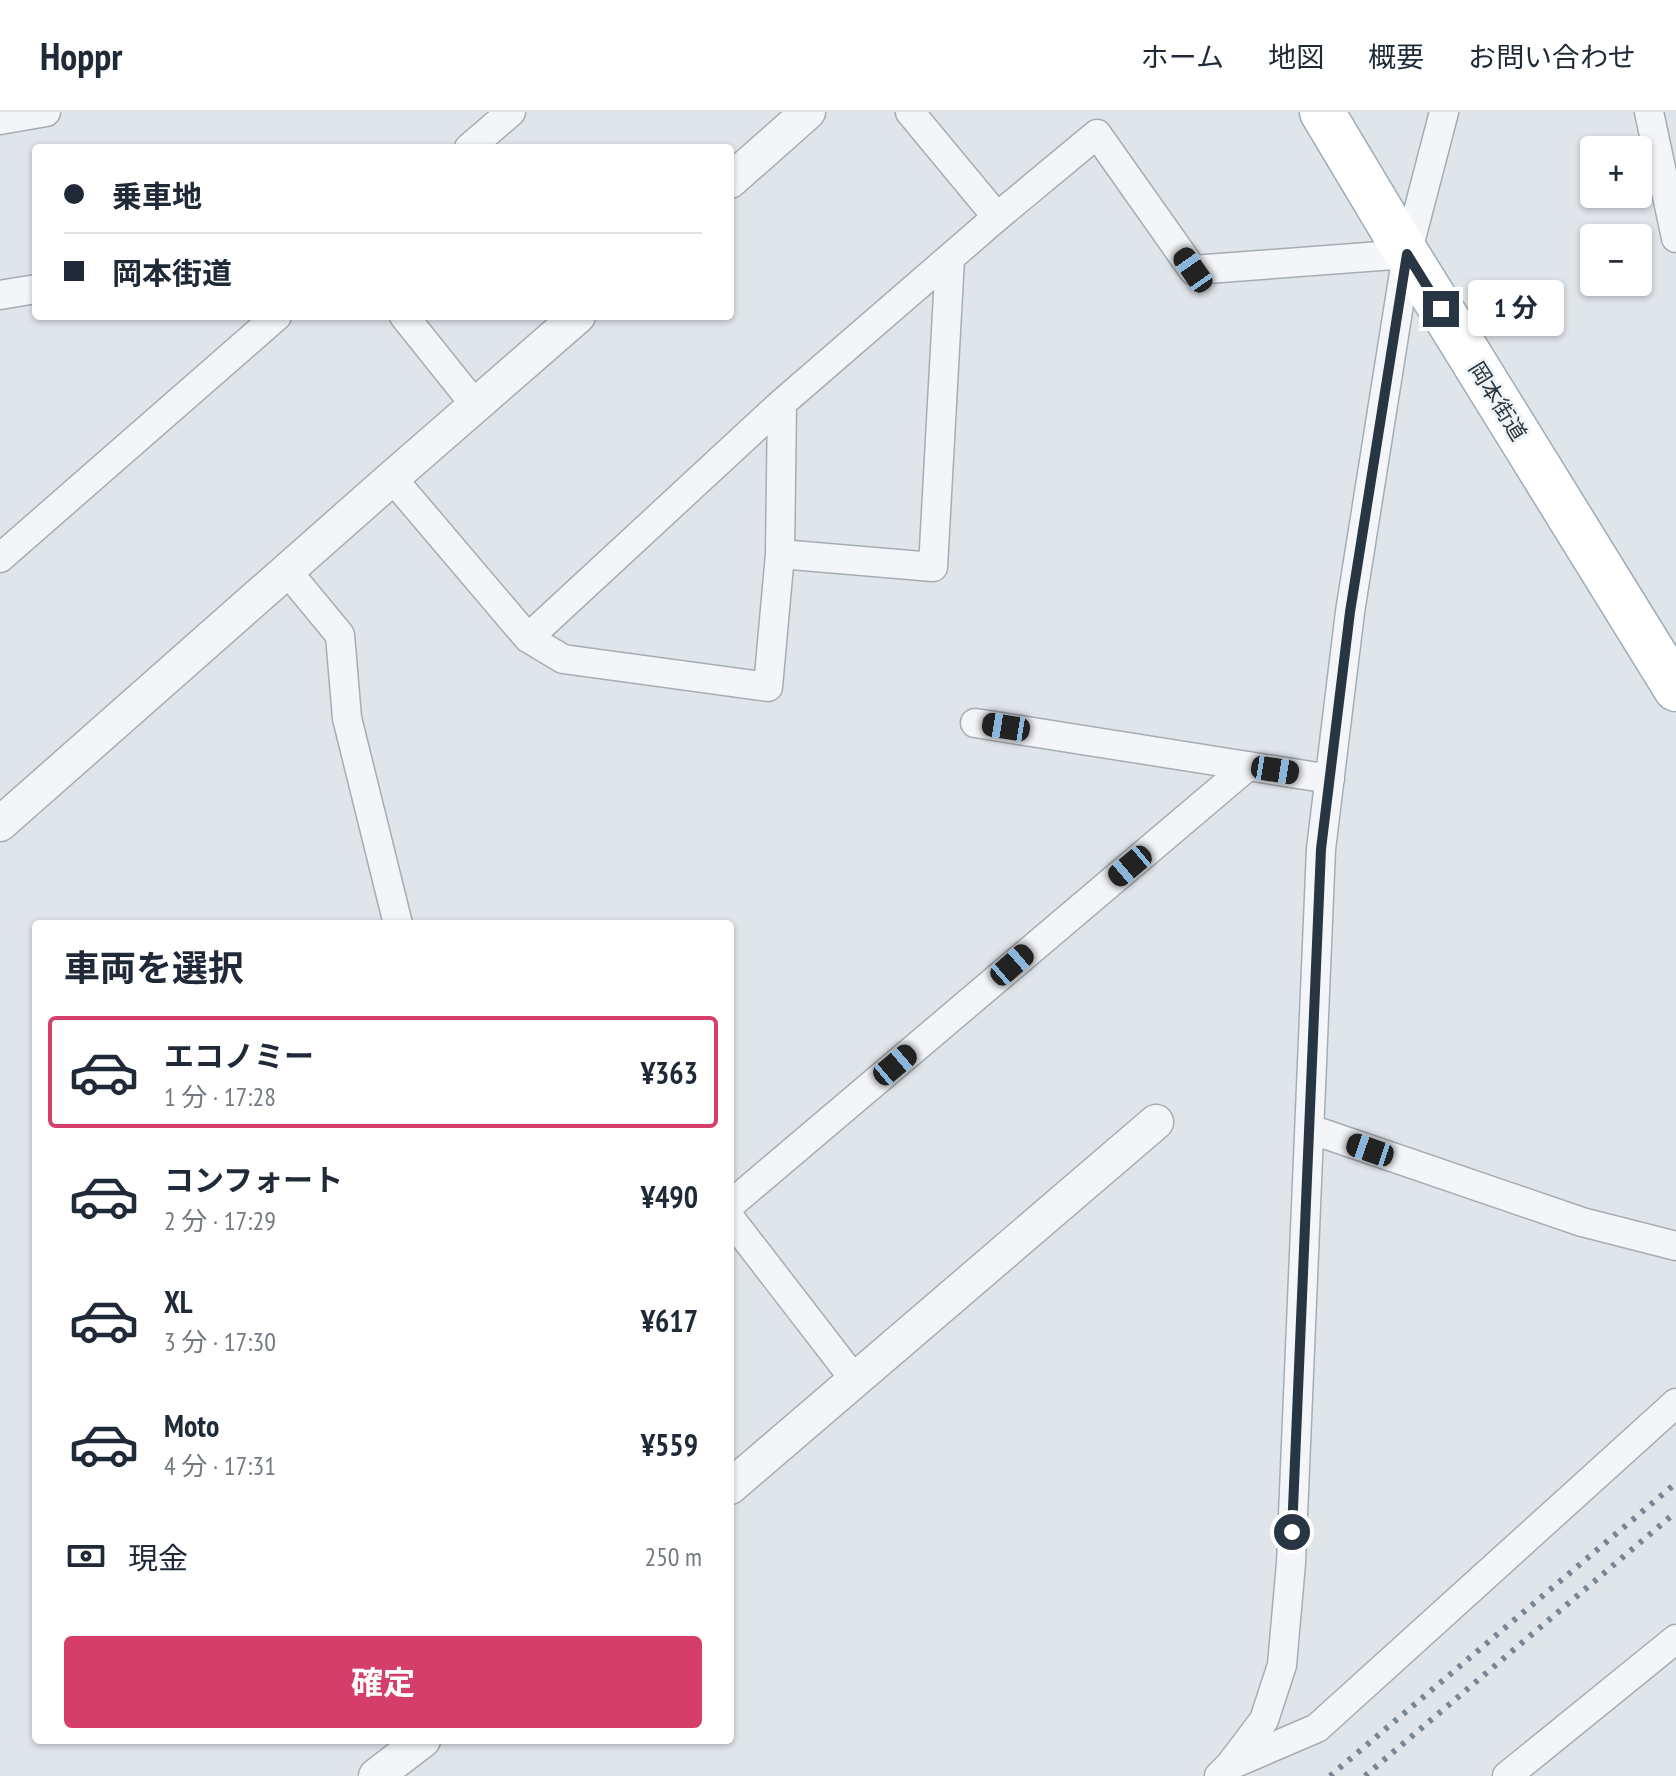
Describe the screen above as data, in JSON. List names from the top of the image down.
{
  "streets": {
    "main road": ["岡本街道"]
  },
  "page": {
    "header": "Hoppr",
    "nav": [
      "ホーム",
      "地図",
      "概要",
      "お問い合わせ"
    ],
    "map_buttons": ["+", "−"],
    "banner": ["乗車地", "岡本街道"],
    "bubble": "1 分",
    "heading": "車両を選択",
    "list": [
      {
        "name": "エコノミー",
        "note": "1 分 · 17:28",
        "value": "¥363"
      },
      {
        "name": "コンフォート",
        "note": "2 分 · 17:29",
        "value": "¥490"
      },
      {
        "name": "XL",
        "note": "3 分 · 17:30",
        "value": "¥617"
      },
      {
        "name": "Moto",
        "note": "4 分 · 17:31",
        "value": "¥559"
      }
    ],
    "pay": ["現金", "250 m"],
    "buttons": "確定"
  }
}
